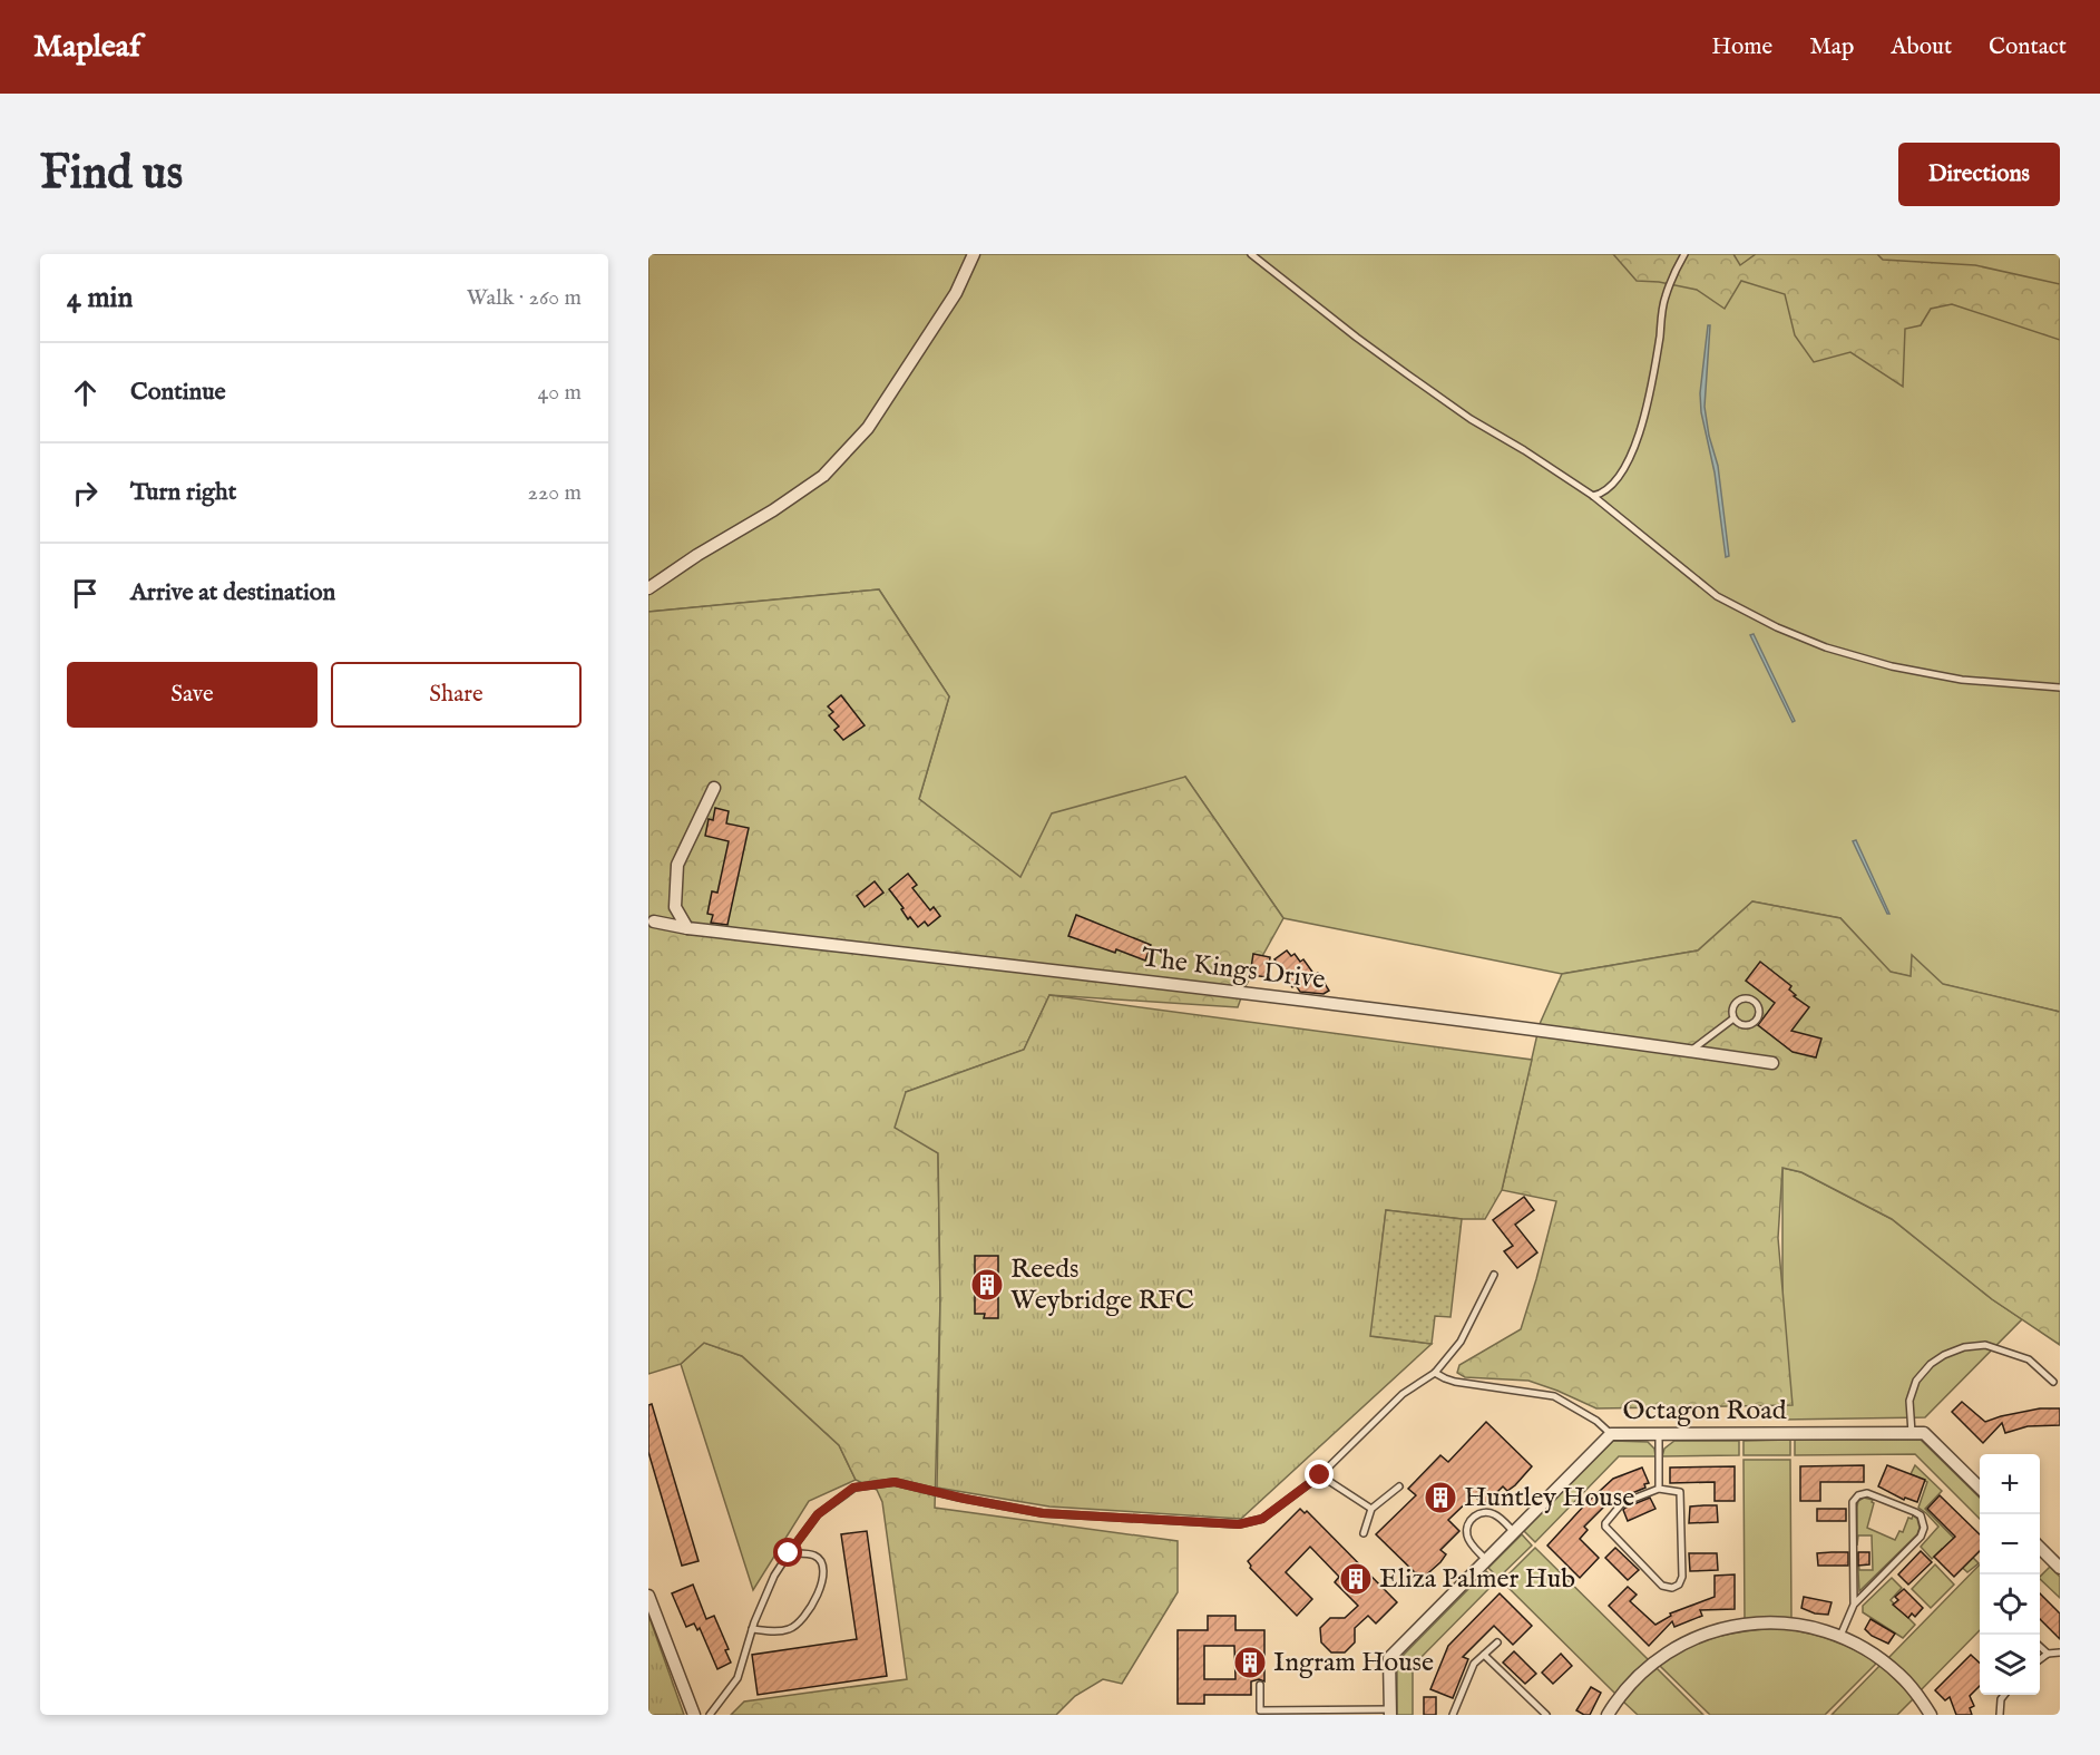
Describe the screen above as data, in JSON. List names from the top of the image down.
{
  "streets": {
    "street": ["The Kings Drive", "Octagon Road"]
  },
  "places": {
    "building": [
      "Reeds Weybridge RFC",
      "Huntley House",
      "Eliza Palmer Hub",
      "Ingram House"
    ]
  },
  "page": {
    "header": "Mapleaf",
    "nav": [
      "Home",
      "Map",
      "About",
      "Contact"
    ],
    "buttons": [
      "Directions",
      ["Save", "Share"]
    ],
    "title": "Find us",
    "heading": ["4 min", "Walk · 260 m"],
    "list": [
      ["Continue", "40 m"],
      ["Turn right", "220 m"],
      "Arrive at destination"
    ],
    "map_buttons": ["+", "−"]
  }
}
